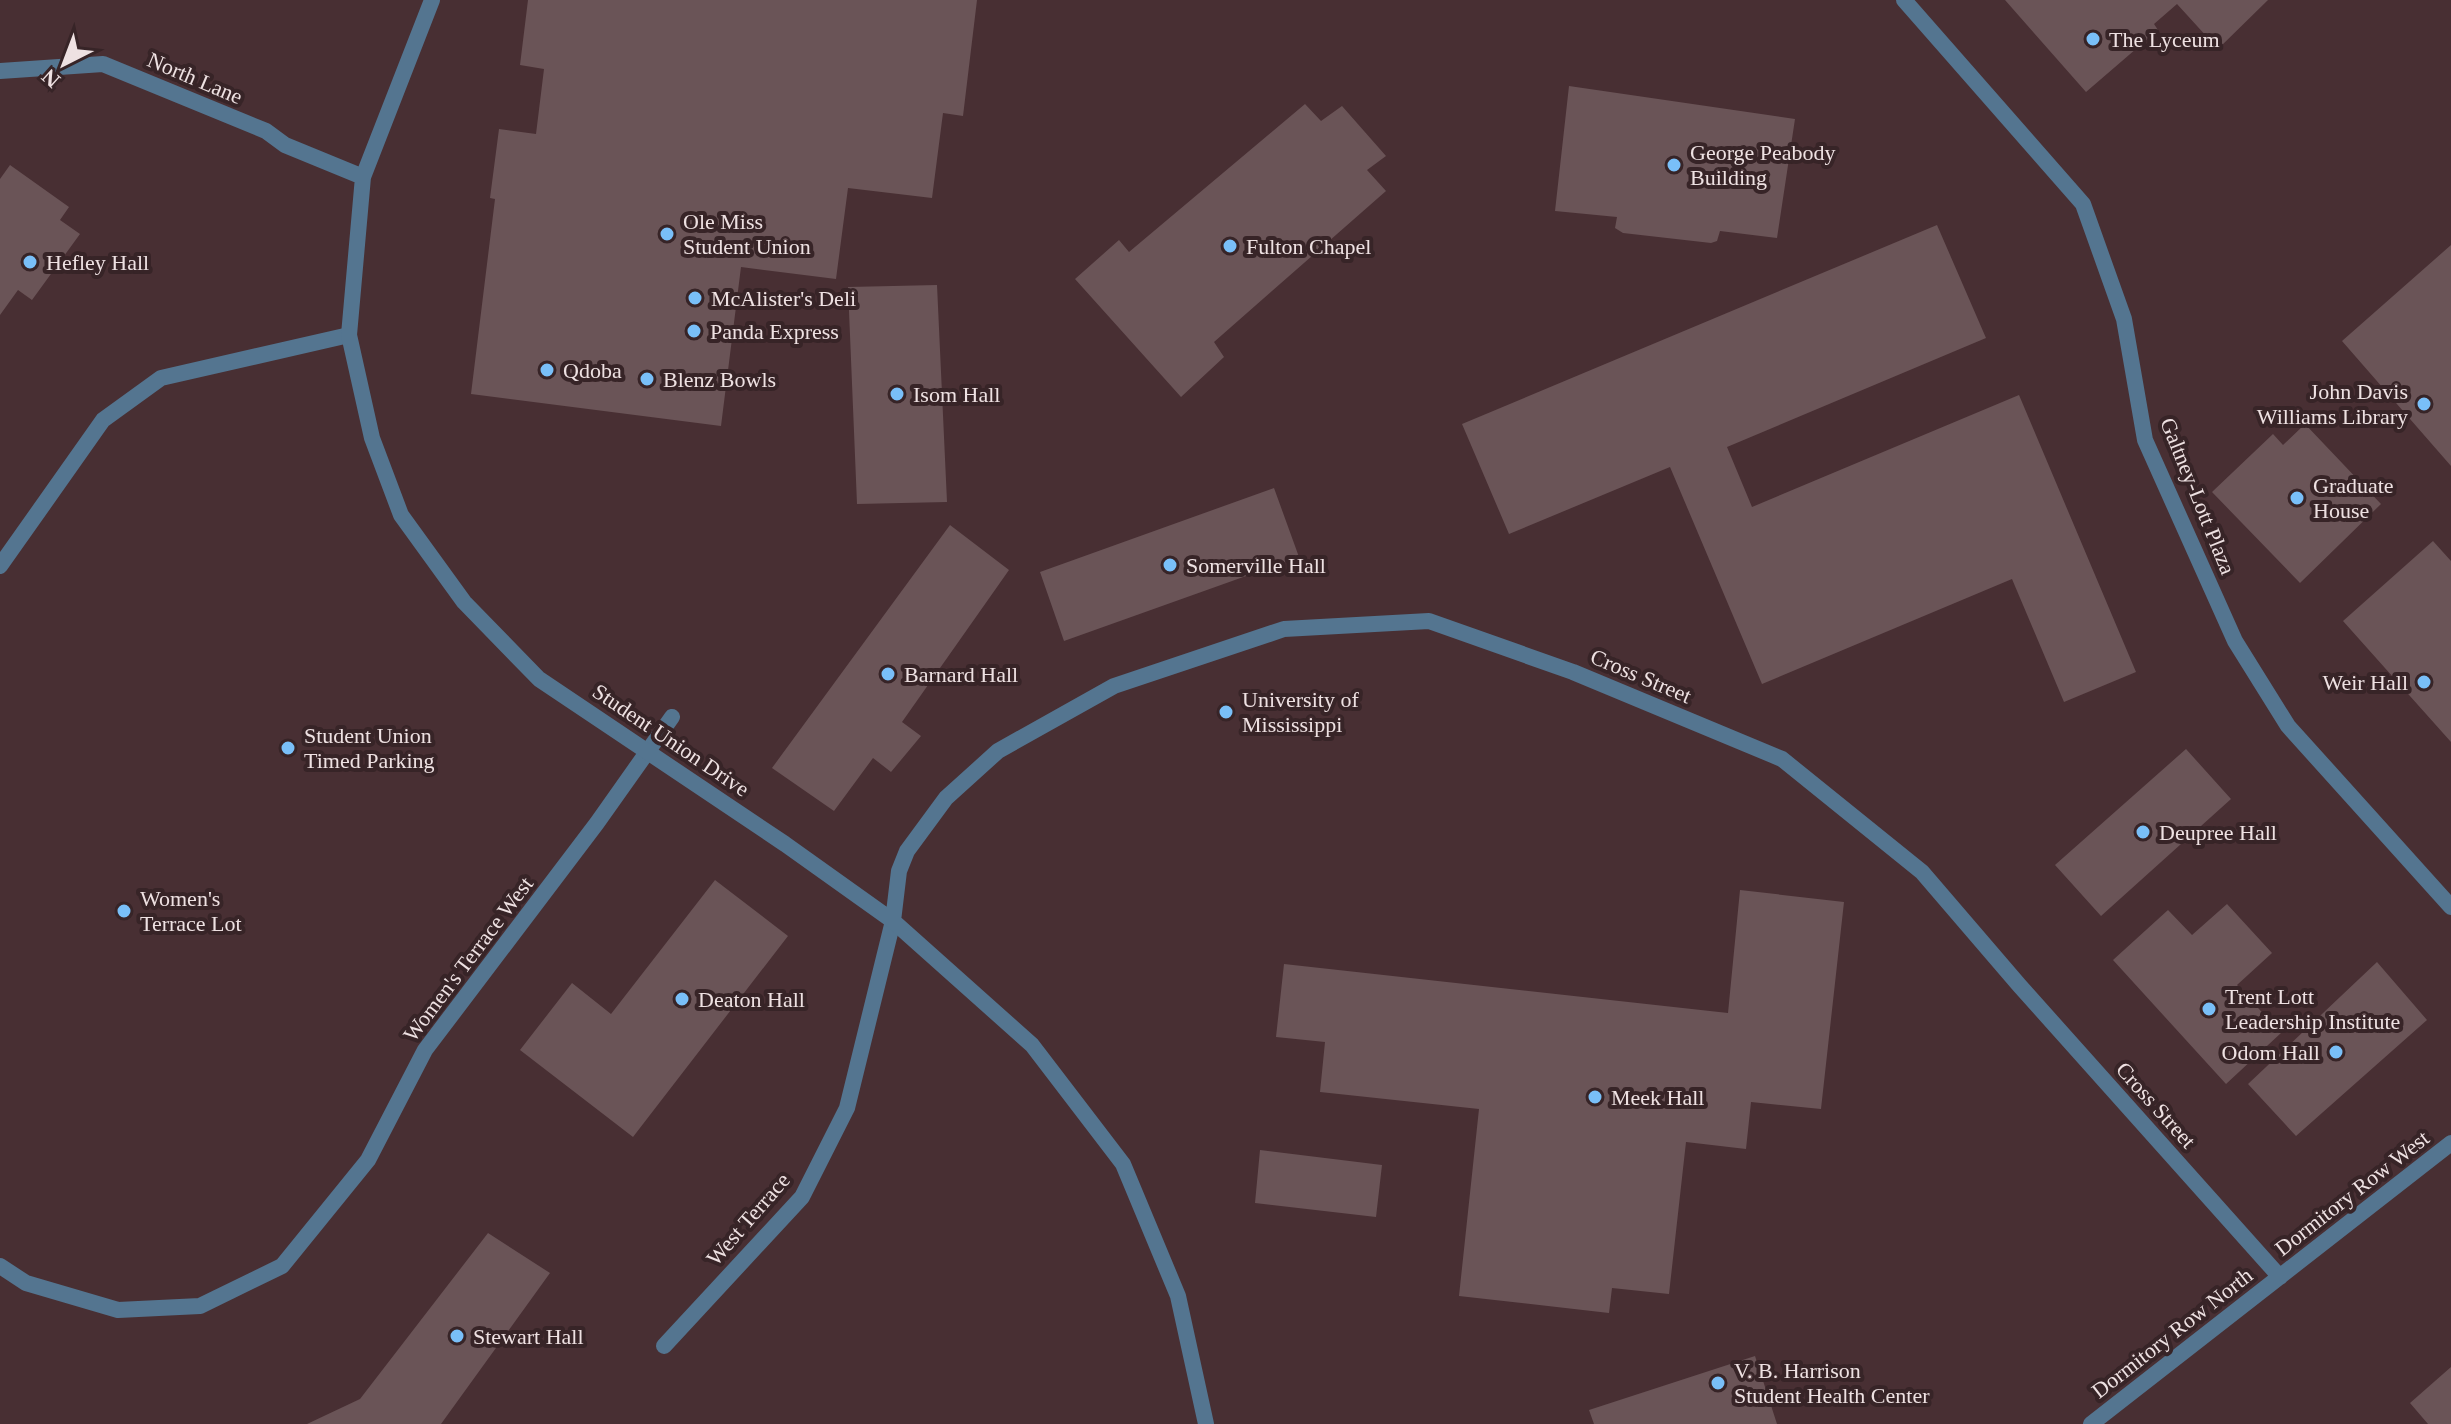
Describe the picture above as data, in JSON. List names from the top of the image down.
{
  "streets": {
    "street": [
      "North Lane",
      "Galtney-Lott Plaza",
      "Cross Street",
      "Student Union Drive",
      "Women's Terrace West",
      "Dormitory Row West",
      "West Terrace",
      "Dormitory Row North"
    ]
  },
  "crossings": [
    ["North Lane", "Student Union Drive"],
    ["Cross Street", "Student Union Drive"],
    ["Cross Street", "Dormitory Row West"],
    ["Cross Street", "West Terrace"],
    ["Cross Street", "Dormitory Row North"],
    ["Student Union Drive", "Women's Terrace West"],
    ["Student Union Drive", "West Terrace"],
    ["Dormitory Row West", "Dormitory Row North"]
  ],
  "places": [
    "The Lyceum",
    "George Peabody Building",
    "Ole Miss Student Union",
    "Fulton Chapel",
    "Hefley Hall",
    "McAlister's Deli",
    "Panda Express",
    "Qdoba",
    "Blenz Bowls",
    "Isom Hall",
    "John Davis Williams Library",
    "Graduate House",
    "Somerville Hall",
    "Barnard Hall",
    "Weir Hall",
    "University of Mississippi",
    "Student Union Timed Parking",
    "Deupree Hall",
    "Women's Terrace Lot",
    "Deaton Hall",
    "Trent Lott Leadership Institute",
    "Odom Hall",
    "Meek Hall",
    "Stewart Hall",
    "V. B. Harrison Student Health Center"
  ],
  "north": "bottom left"
}
